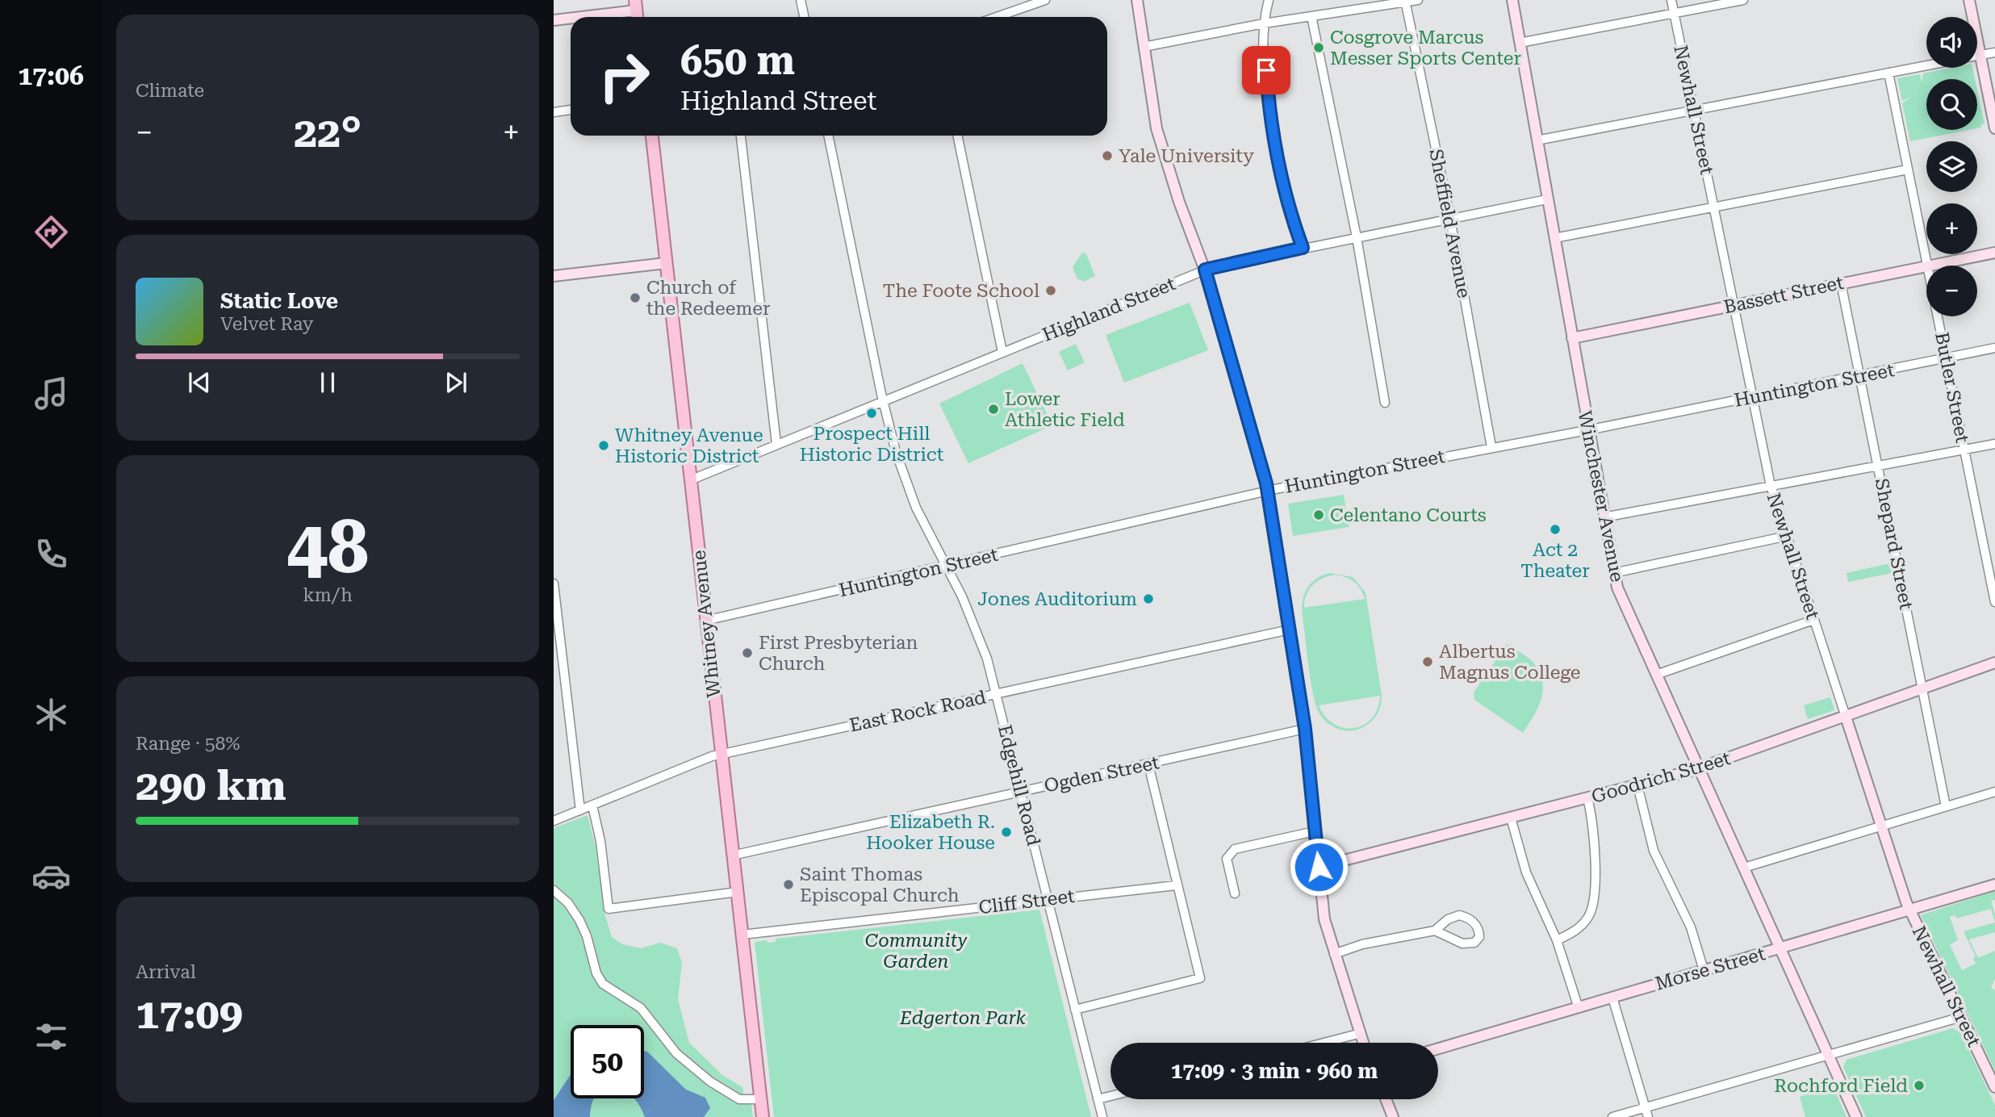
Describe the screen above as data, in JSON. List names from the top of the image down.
{
  "streets": {
    "main road": [
      "Newhall Street",
      "Bassett Street",
      "Winchester Avenue",
      "Whitney Avenue",
      "Goodrich Street",
      "Morse Street"
    ],
    "street": [
      "Sheffield Avenue",
      "Highland Street",
      "Huntington Street",
      "Butler Street",
      "Shepard Street",
      "East Rock Road",
      "Ogden Street",
      "Edgehill Road",
      "Cliff Street"
    ]
  },
  "crossings": [
    ["Newhall Street", "Bassett Street"],
    ["Newhall Street", "Huntington Street"],
    ["Newhall Street", "Goodrich Street"],
    ["Newhall Street", "Morse Street"],
    ["Sheffield Avenue", "Highland Street"],
    ["Sheffield Avenue", "Huntington Street"],
    ["Bassett Street", "Winchester Avenue"],
    ["Bassett Street", "Shepard Street"],
    ["Highland Street", "Winchester Avenue"],
    ["Highland Street", "Whitney Avenue"],
    ["Highland Street", "Edgehill Road"],
    ["Huntington Street", "Butler Street"],
    ["Huntington Street", "Winchester Avenue"],
    ["Huntington Street", "Shepard Street"],
    ["Huntington Street", "Whitney Avenue"],
    ["Huntington Street", "Edgehill Road"],
    ["Winchester Avenue", "Goodrich Street"],
    ["Winchester Avenue", "Morse Street"],
    ["Shepard Street", "Goodrich Street"],
    ["Whitney Avenue", "East Rock Road"],
    ["Whitney Avenue", "Ogden Street"],
    ["Whitney Avenue", "Cliff Street"],
    ["East Rock Road", "Edgehill Road"],
    ["Ogden Street", "Edgehill Road"],
    ["Edgehill Road", "Cliff Street"]
  ],
  "parks": ["Community Garden", "Edgerton Park"],
  "places": [
    "Cosgrove Marcus Messer Sports Center",
    "Yale University",
    "The Foote School",
    "Church of the Redeemer",
    "Lower Athletic Field",
    "Prospect Hill Historic District",
    "Whitney Avenue Historic District",
    "Celentano Courts",
    "Act 2 Theater",
    "Jones Auditorium",
    "First Presbyterian Church",
    "Albertus Magnus College",
    "Elizabeth R. Hooker House",
    "Saint Thomas Episcopal Church",
    "Rochford Field"
  ],
  "page": {
    "tabs": "17:06",
    "tile": [
      "Climate",
      ["48", "km/h"],
      ["Range · 58%", "290 km"],
      ["Arrival", "17:09"]
    ],
    "map_buttons": ["+", "−"],
    "turn": ["650 m", "Highland Street"],
    "heat": ["−", "22°", "+"],
    "song": ["Static Love", "Velvet Ray"],
    "limit": "50",
    "trip": "17:09 · 3 min · 960 m"
  }
}
